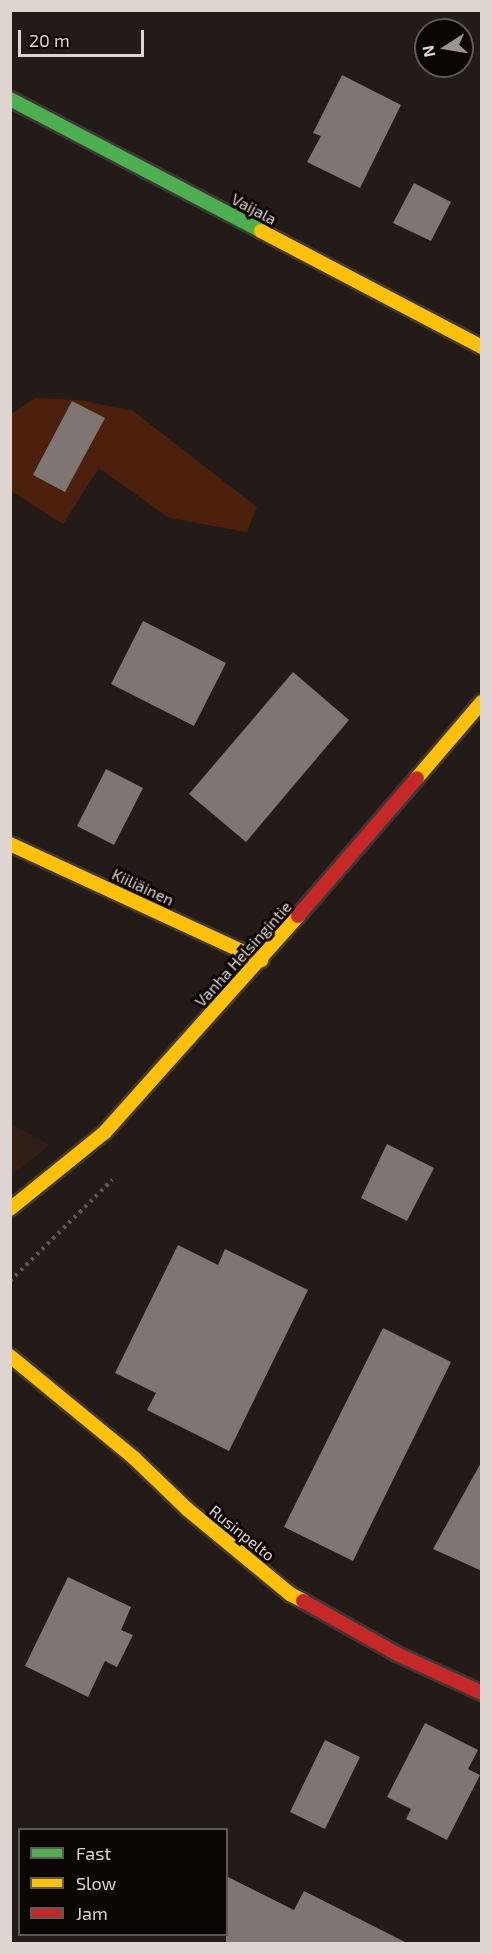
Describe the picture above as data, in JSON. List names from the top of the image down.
{
  "streets": {
    "street": [
      "Vaijala",
      "Kiiliäinen",
      "Vanha Helsingintie",
      "Rusinpelto"
    ]
  },
  "crossings": [
    ["Kiiliäinen", "Vanha Helsingintie"]
  ],
  "legend": ["Fast", "Slow", "Jam"],
  "scale_bar": "20 m",
  "north": "left"
}
